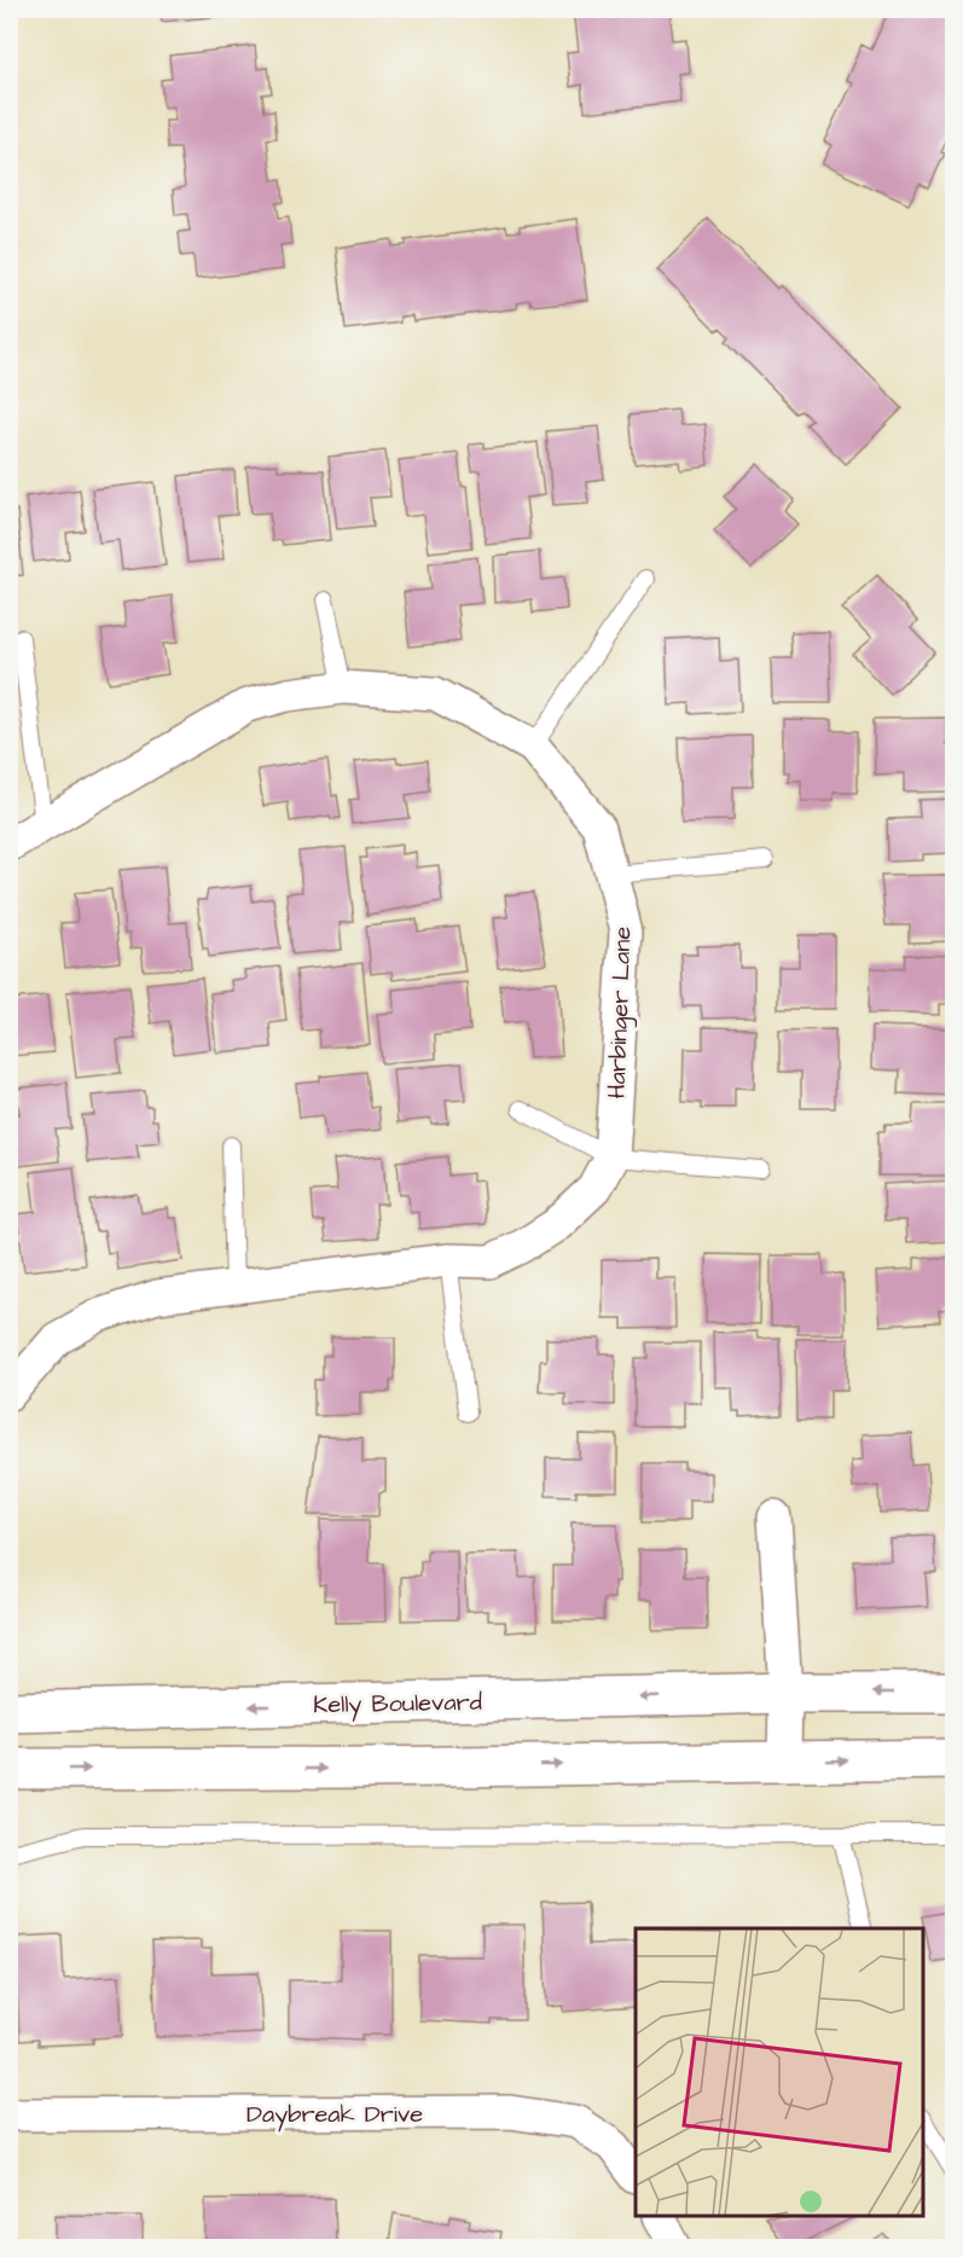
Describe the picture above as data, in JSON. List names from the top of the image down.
{
  "streets": {
    "main road": ["Kelly Boulevard"],
    "street": ["Harbinger Lane", "Daybreak Drive"]
  }
}
